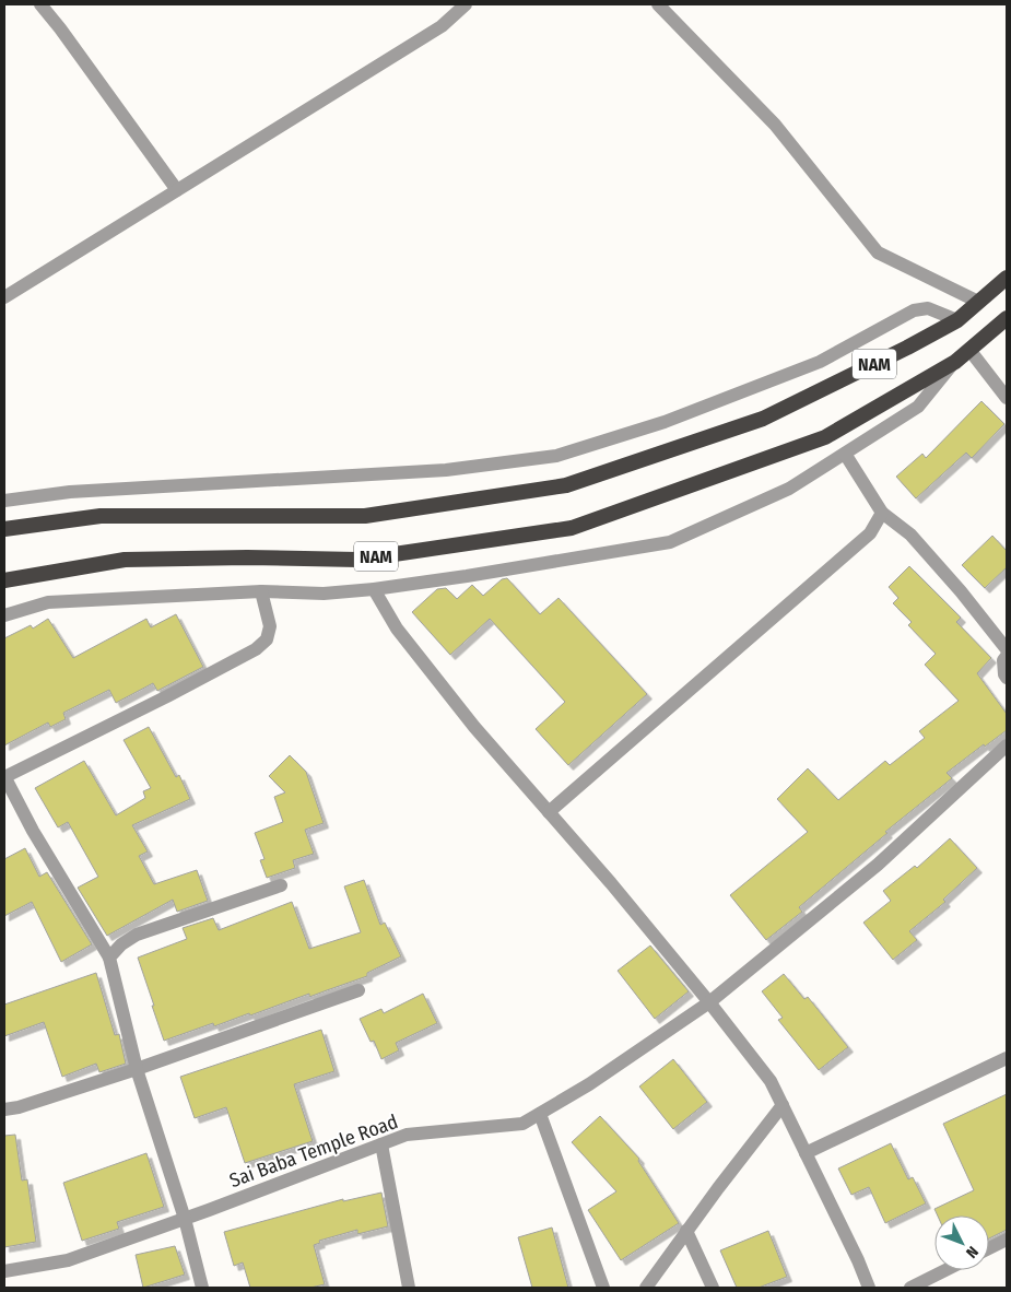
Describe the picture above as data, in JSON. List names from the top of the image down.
{
  "streets": {
    "highway": ["NAM"],
    "street": ["Sai Baba Temple Road"]
  },
  "north": "bottom right"
}
